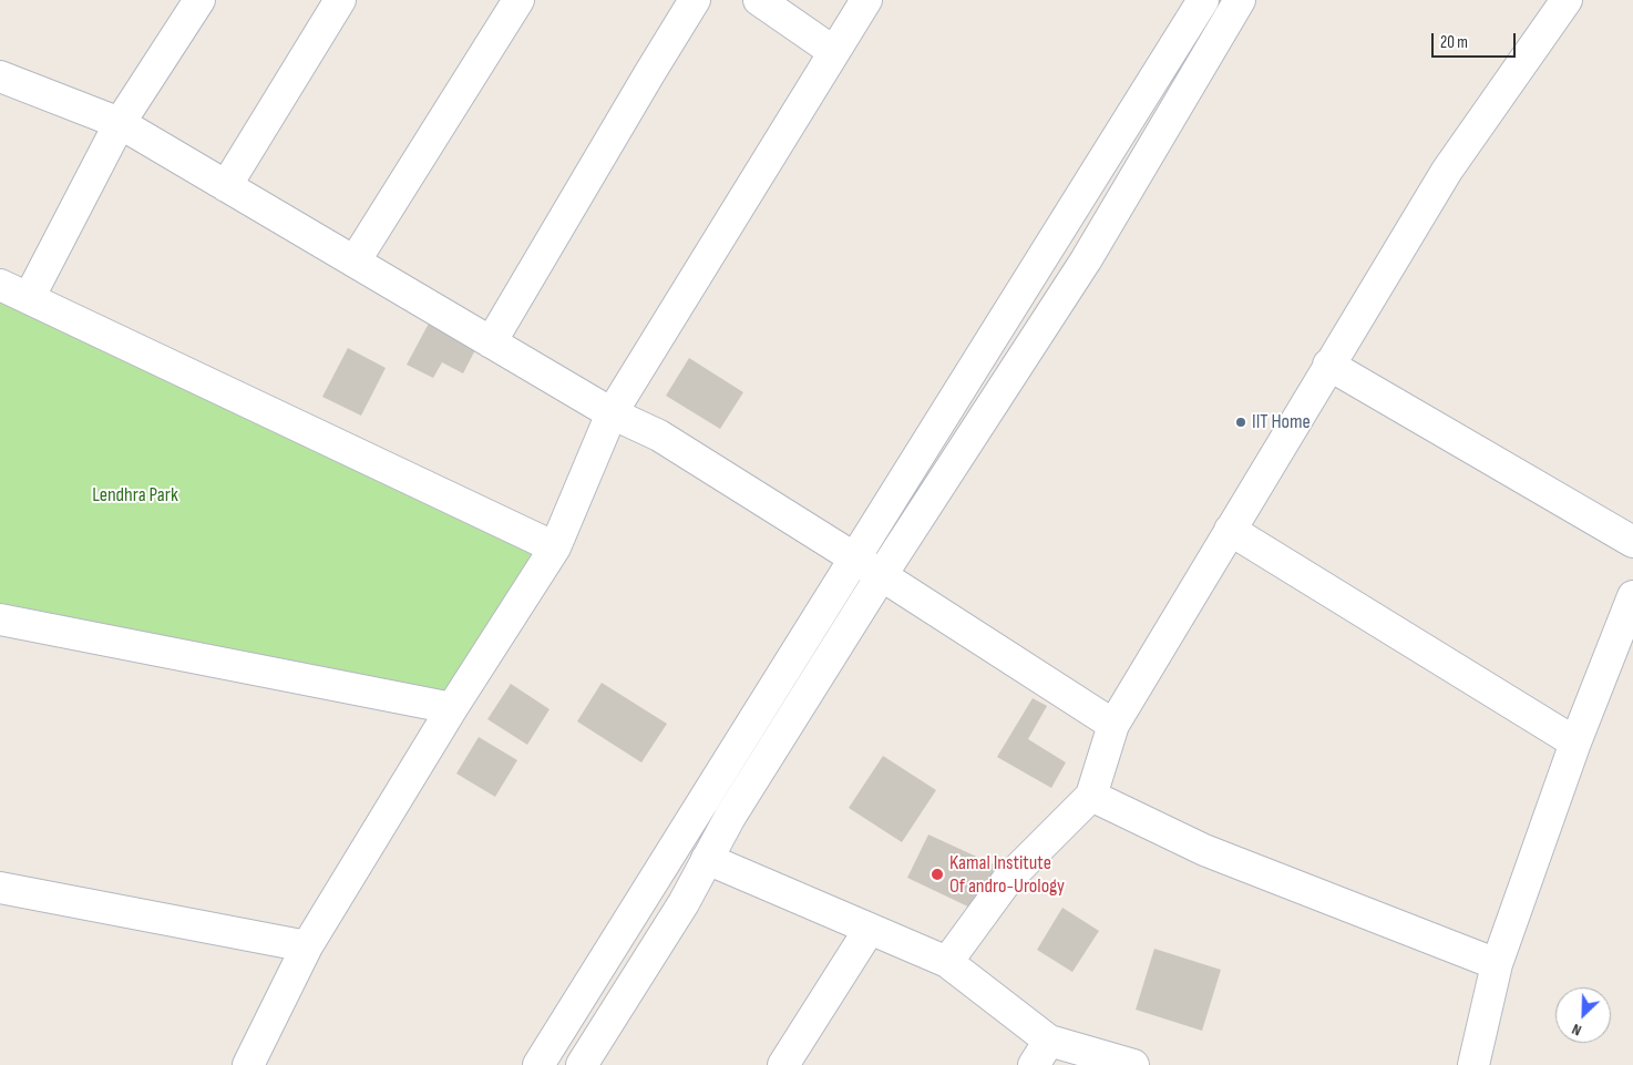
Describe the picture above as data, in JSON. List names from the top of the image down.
{
  "parks": ["Lendhra Park"],
  "places": ["IIT Home", "Kamal Institute Of andro-Urology"],
  "scale_bar": "20 m",
  "north": "bottom left"
}
